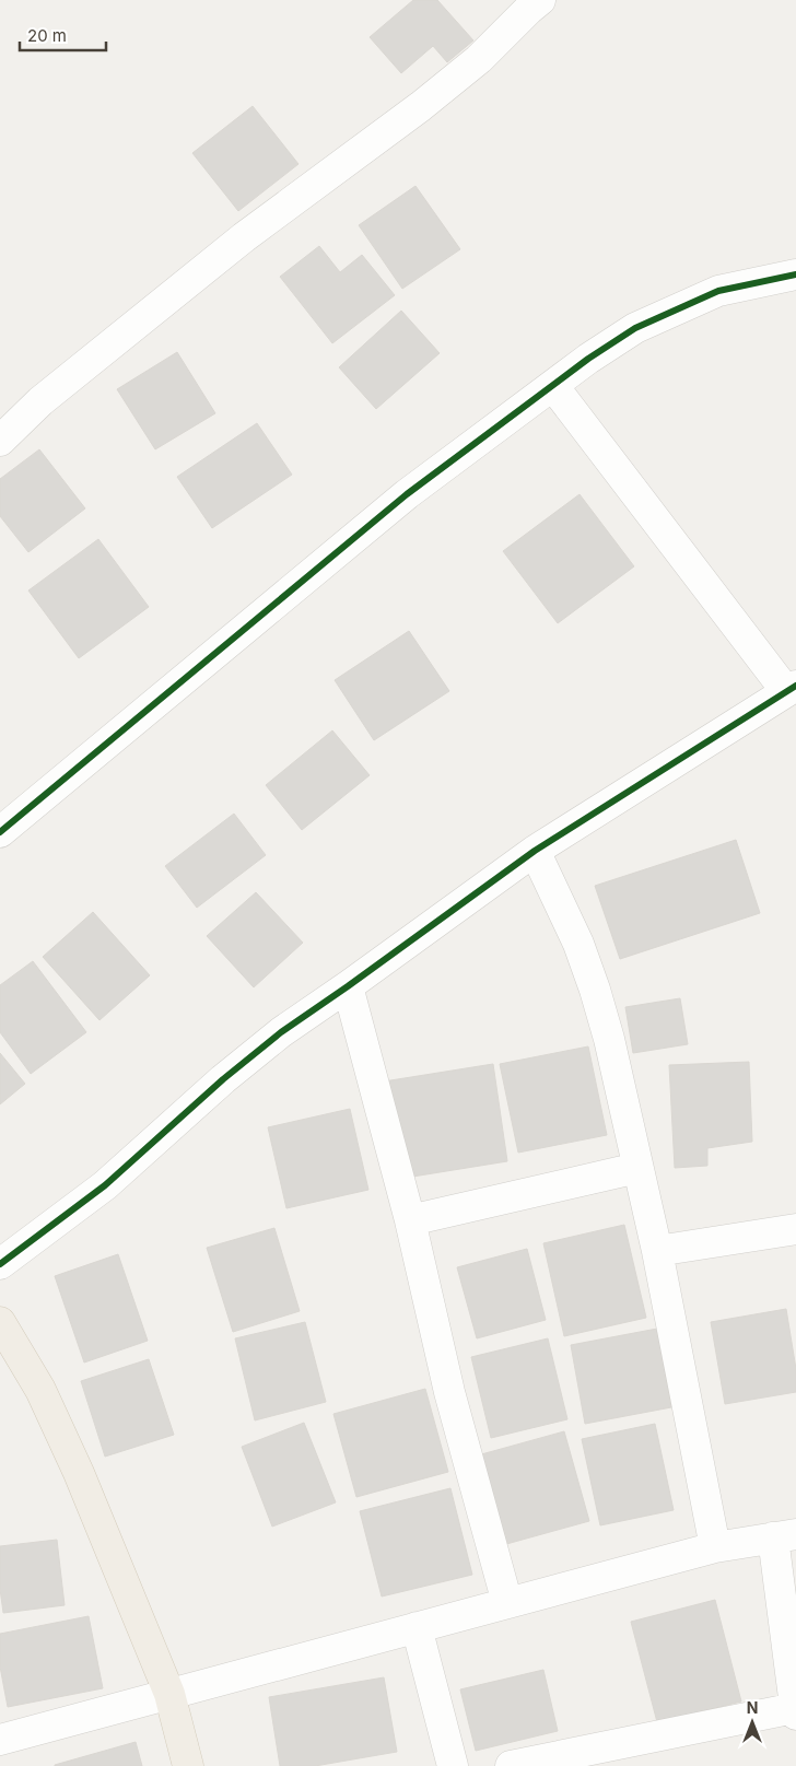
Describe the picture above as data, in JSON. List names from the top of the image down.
{
  "scale_bar": "20 m",
  "north": "top"
}
